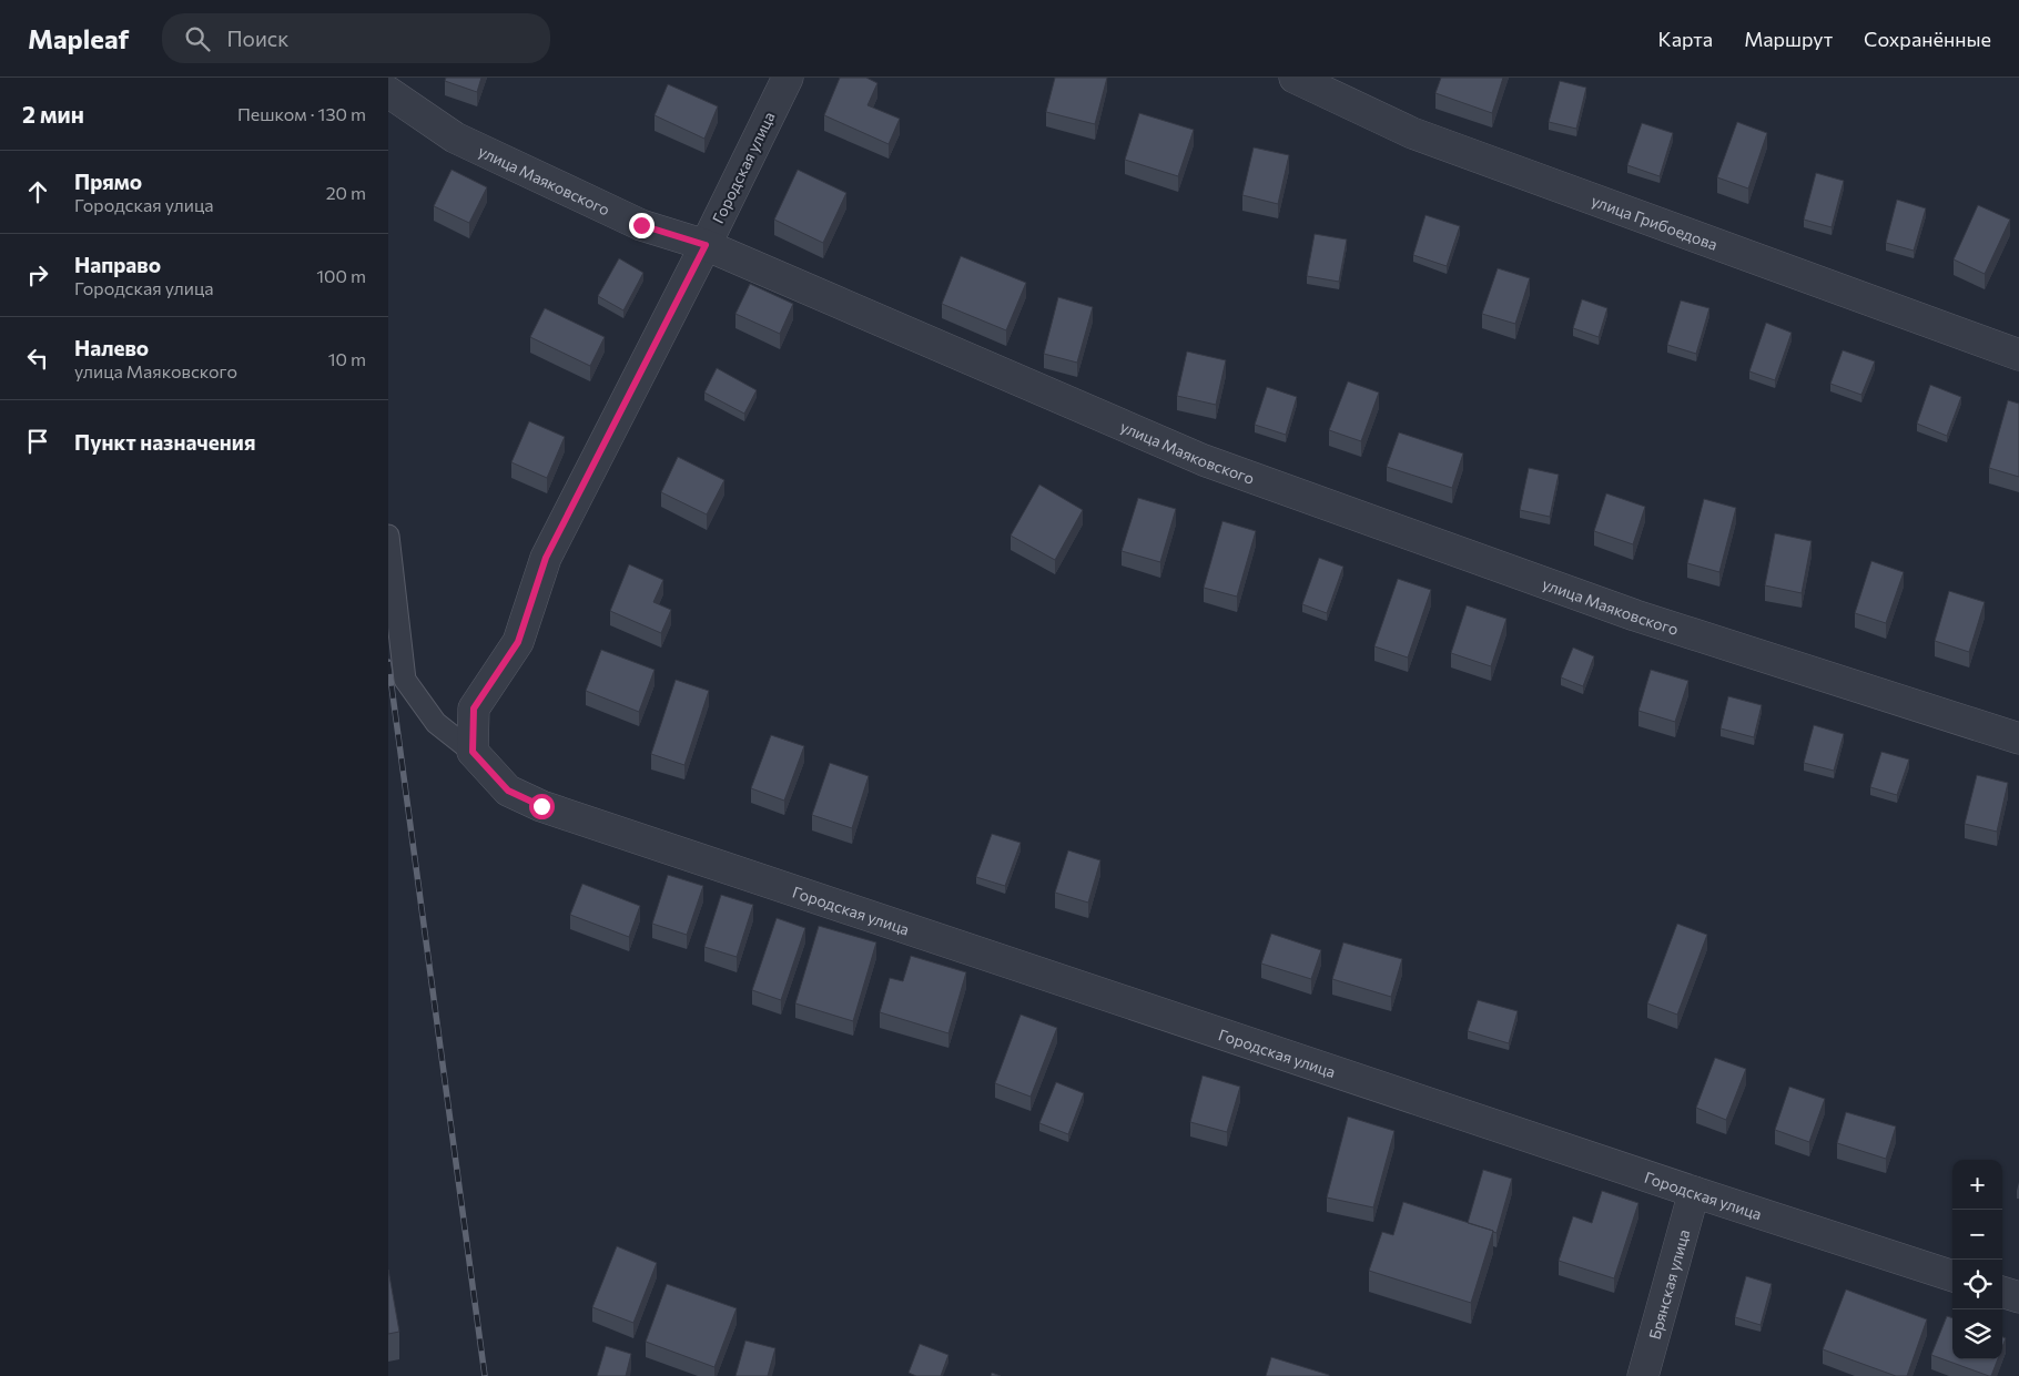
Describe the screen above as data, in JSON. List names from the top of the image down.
{
  "streets": {
    "street": [
      "Городская улица",
      "улица Маяковского",
      "улица Грибоедова",
      "Брянская улица"
    ]
  },
  "crossings": [
    ["Городская улица", "улица Маяковского"],
    ["Городская улица", "Брянская улица"]
  ],
  "page": {
    "header": "Mapleaf",
    "search": "Поиск",
    "nav": ["Карта", "Маршрут", "Сохранённые"],
    "heading": ["2 мин", "Пешком · 130 m"],
    "list": [
      ["Прямо", "Городская улица", "20 m"],
      ["Направо", "Городская улица", "100 m"],
      ["Налево", "улица Маяковского", "10 m"],
      "Пункт назначения"
    ],
    "map_buttons": ["+", "−"]
  }
}
